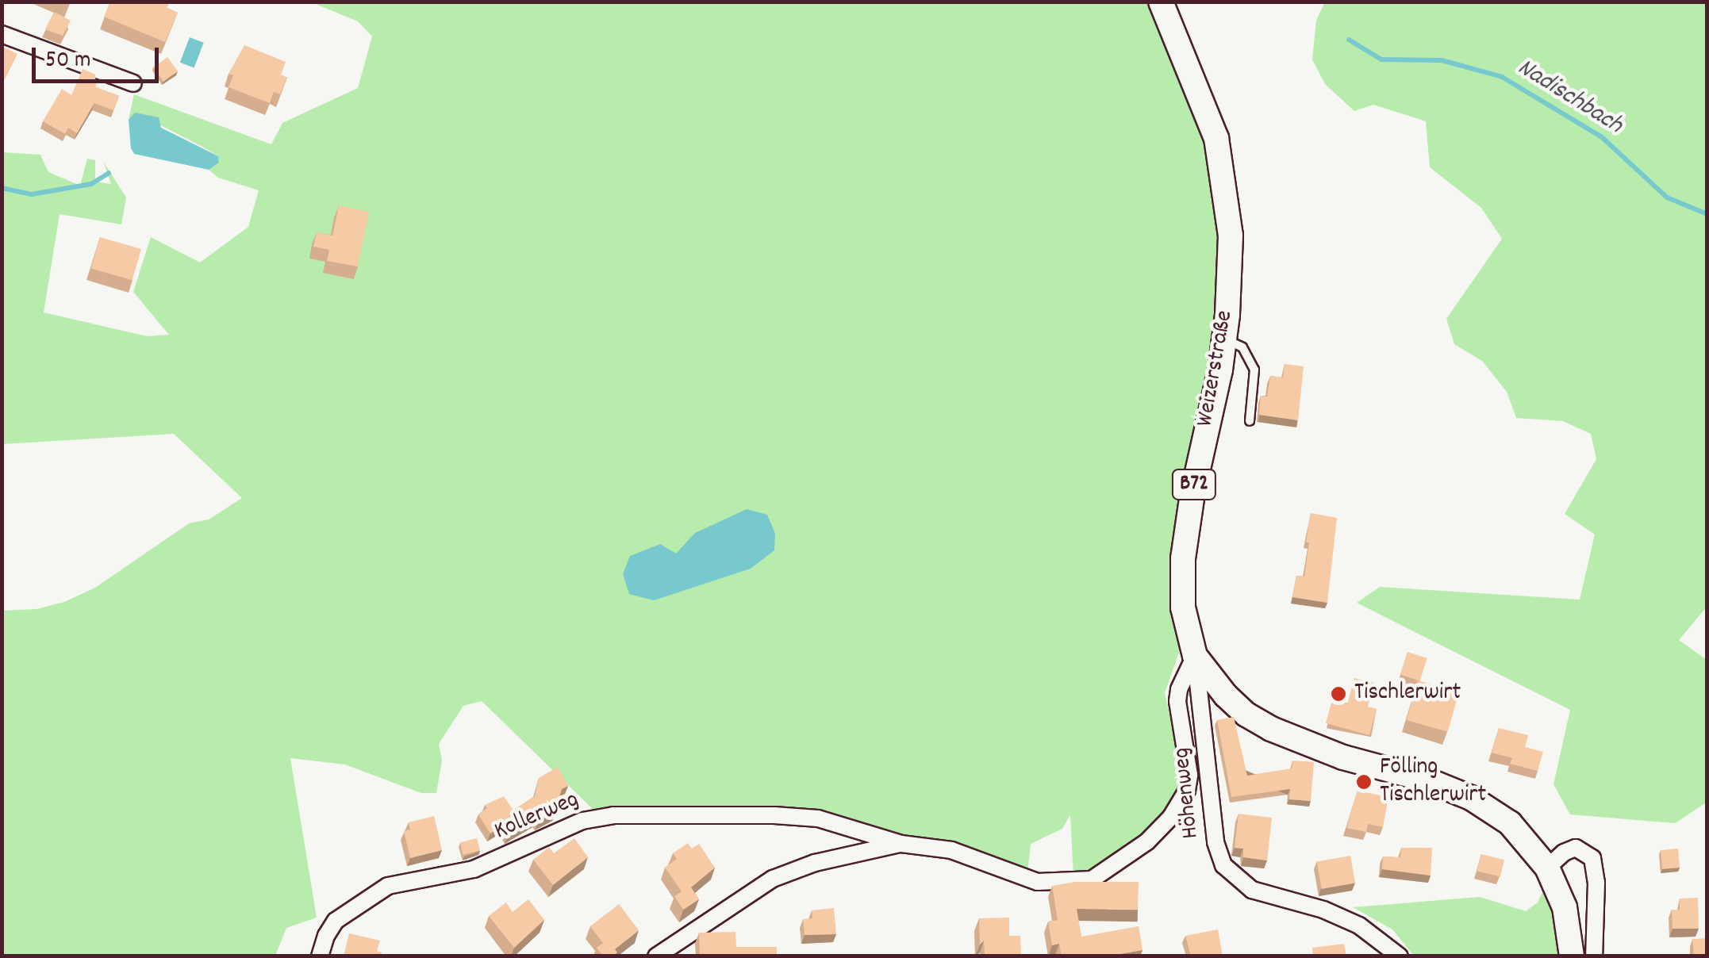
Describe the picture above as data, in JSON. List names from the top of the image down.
{
  "streets": {
    "main road": ["Weizerstraße", "B72"],
    "street": ["Höhenweg", "Kollerweg"]
  },
  "crossings": [
    ["Weizerstraße", "Höhenweg"],
    ["Weizerstraße", "Kollerweg"],
    ["Höhenweg", "Kollerweg"]
  ],
  "water": ["Nadischbach"],
  "places": ["Tischlerwirt", "Fölling Tischlerwirt"],
  "scale_bar": "50 m"
}
